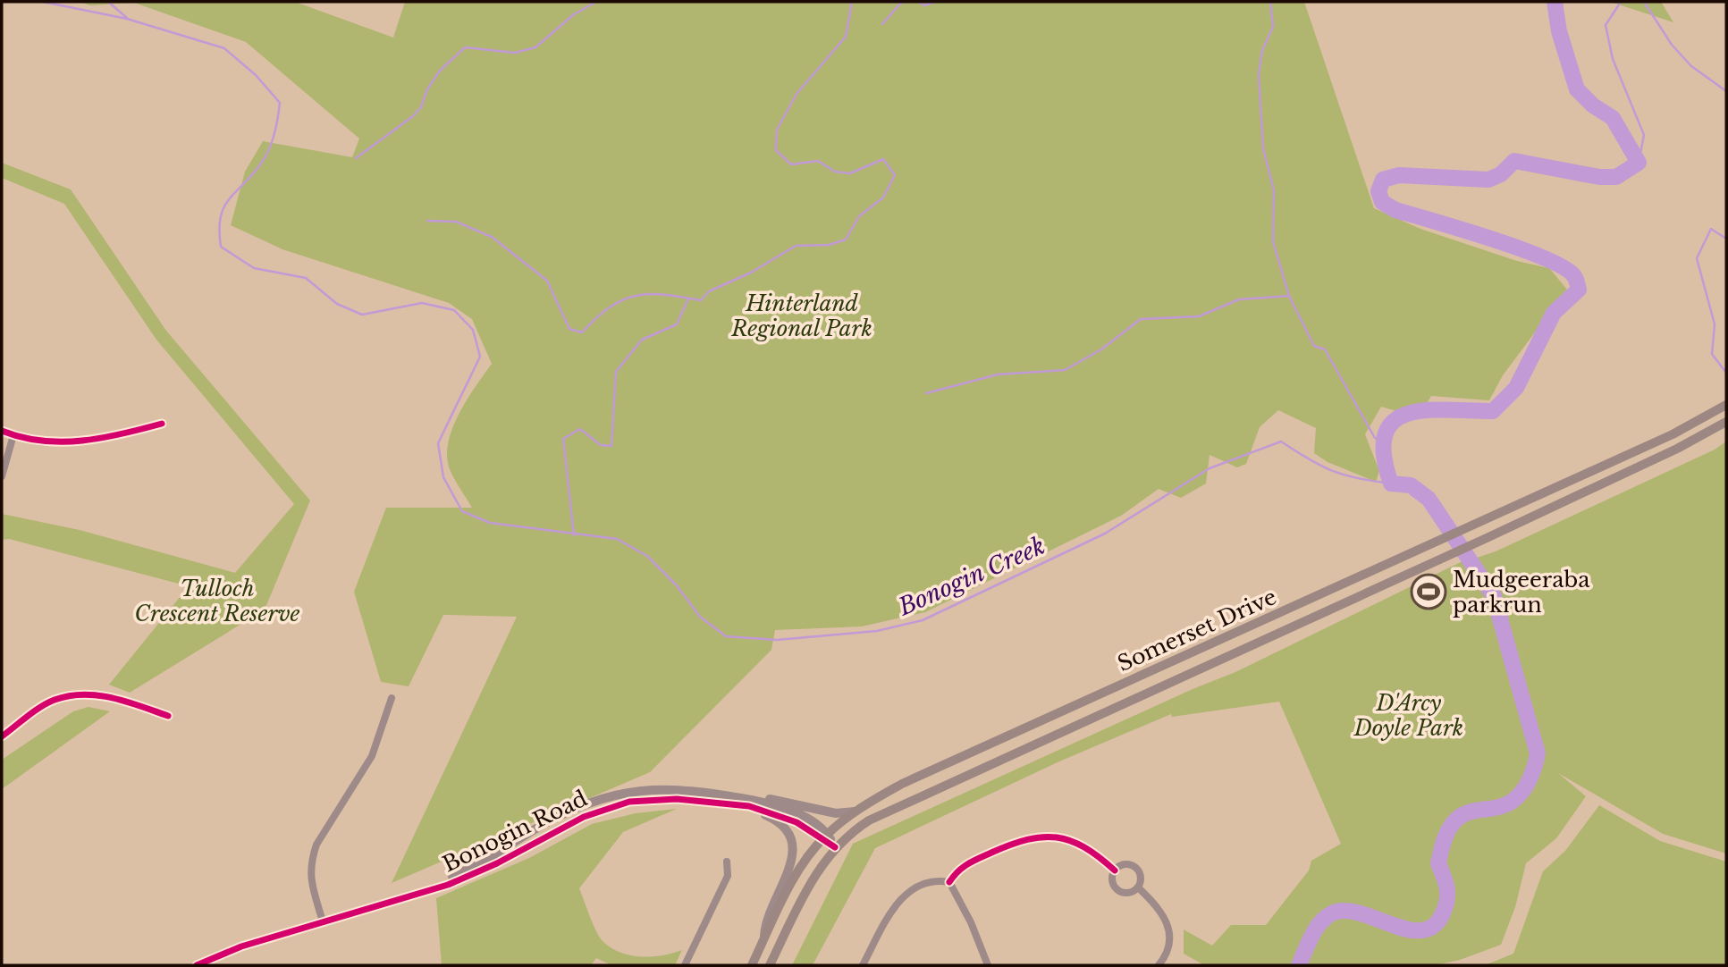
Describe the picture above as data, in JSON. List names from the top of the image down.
{
  "streets": {
    "main road": ["Somerset Drive"],
    "street": ["Bonogin Road"]
  },
  "crossings": [
    ["Somerset Drive", "Bonogin Road"]
  ],
  "water": ["Bonogin Creek"],
  "parks": ["Hinterland Regional Park", "Tulloch Crescent Reserve", "D'Arcy Doyle Park"],
  "places": {
    "sports": ["Mudgeeraba parkrun"]
  }
}
